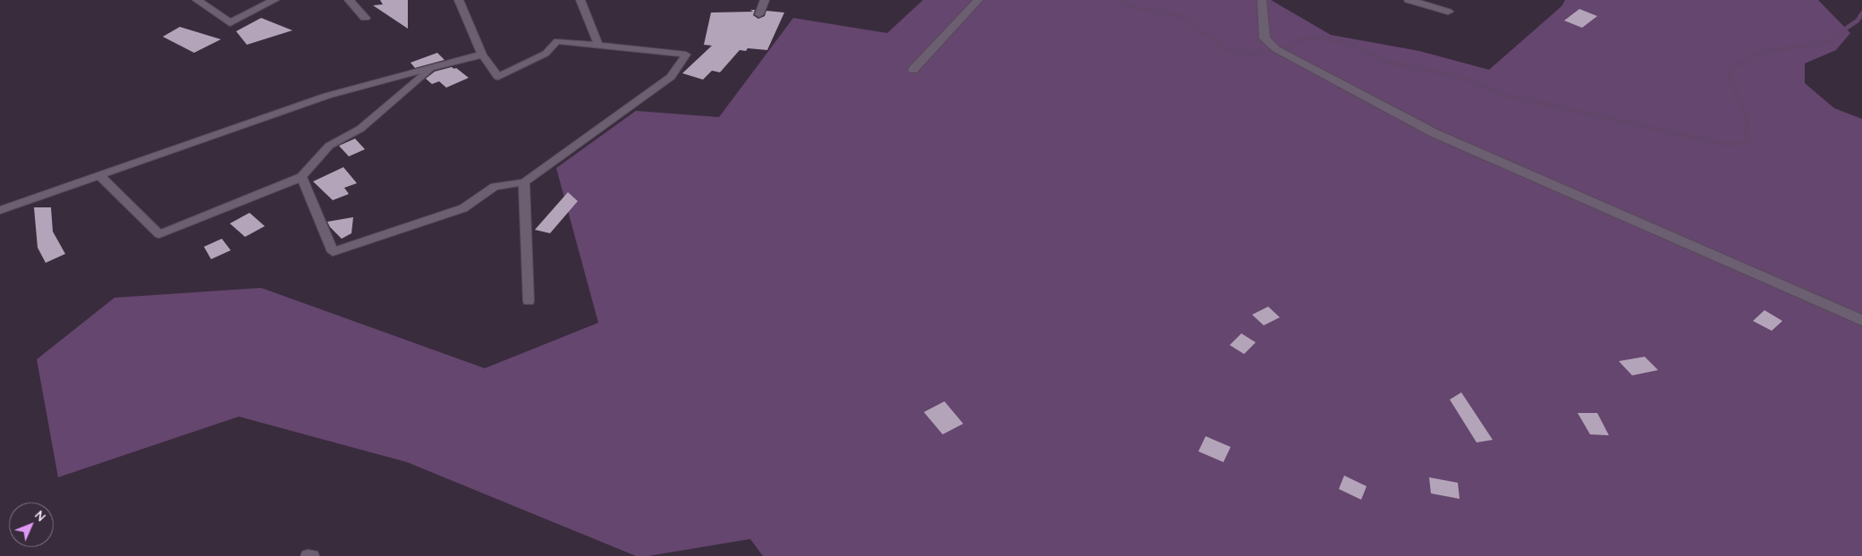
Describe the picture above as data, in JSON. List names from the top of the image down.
{
  "north": "top right"
}
